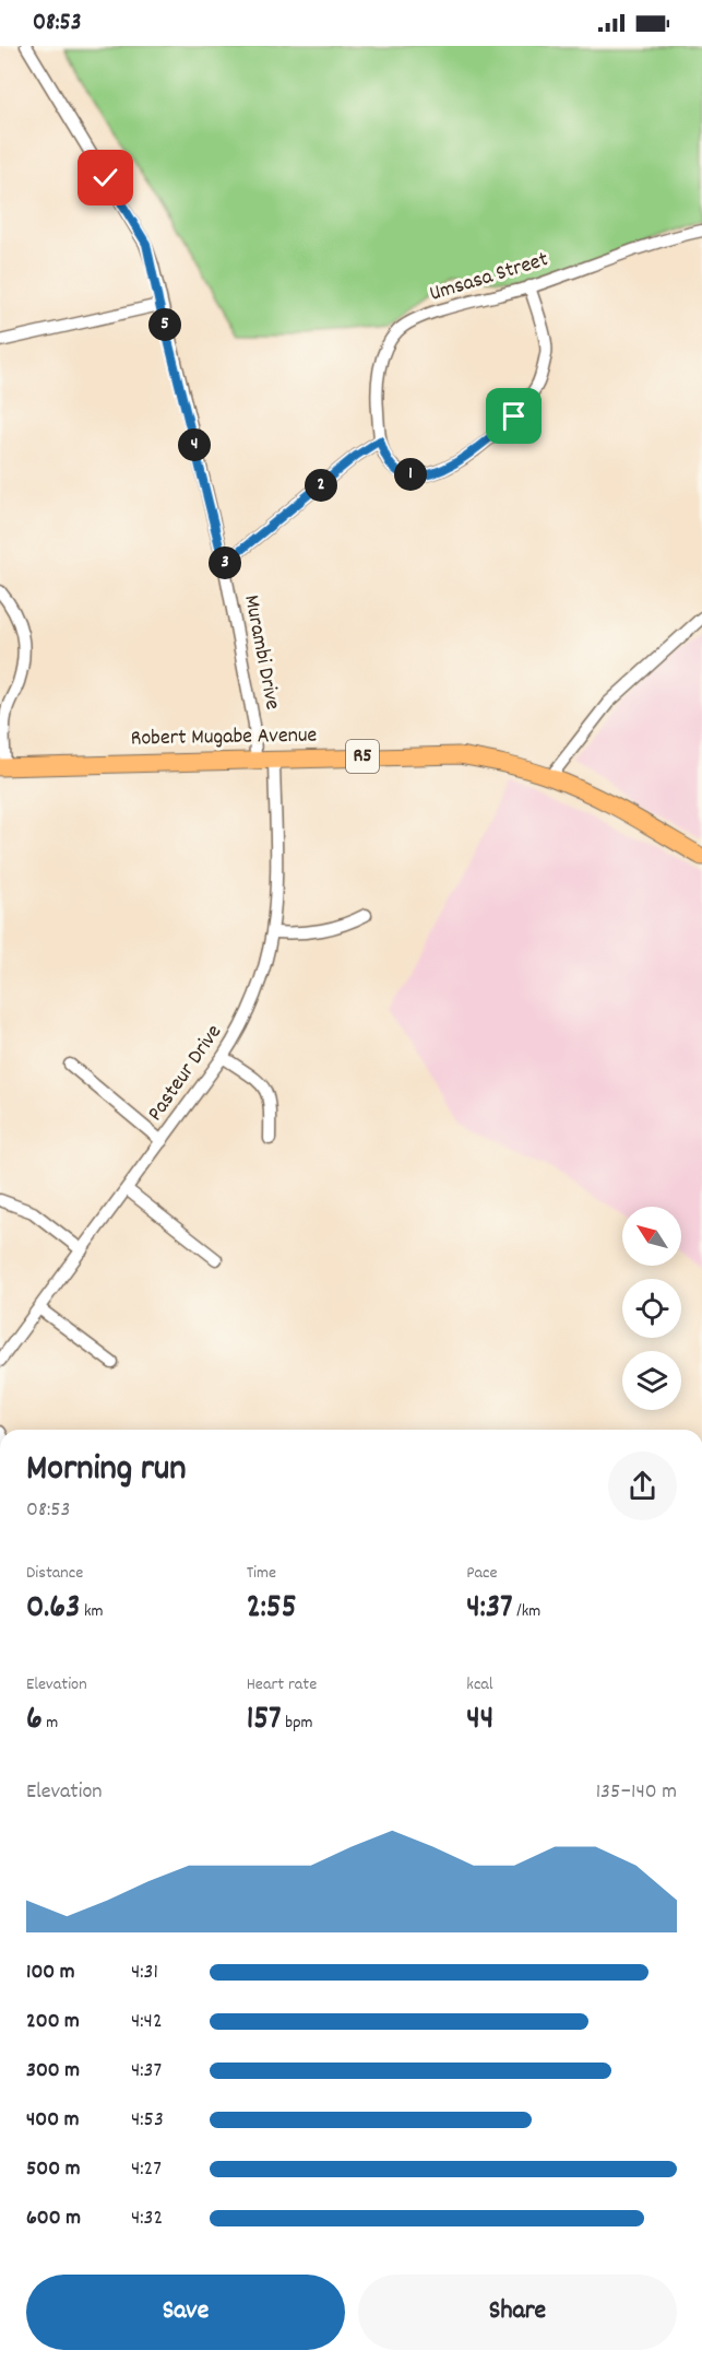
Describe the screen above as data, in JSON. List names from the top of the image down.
{
  "streets": {
    "highway": ["Robert Mugabe Avenue", "R5"],
    "street": ["Umsasa Street", "Murambi Drive", "Pasteur Drive"]
  },
  "crossings": [
    ["Murambi Drive", "Robert Mugabe Avenue"],
    ["Robert Mugabe Avenue", "Pasteur Drive"]
  ],
  "north": "top left",
  "page": {
    "status": "08:53",
    "pins": [
      "5",
      "4",
      "1",
      "2",
      "3"
    ],
    "heading": ["Morning run", "08:53"],
    "stats": [
      ["Distance", "0.63 km"],
      ["Time", "2:55"],
      ["Pace", "4:37 /km"],
      ["Elevation", "6 m"],
      ["Heart rate", "157 bpm"],
      ["kcal", "44"]
    ],
    "chart": ["Elevation", "135–140 m"],
    "list": [
      {
        "name": "100 m",
        "note": "4:31"
      },
      {
        "name": "200 m",
        "note": "4:42"
      },
      {
        "name": "300 m",
        "note": "4:37"
      },
      {
        "name": "400 m",
        "note": "4:53"
      },
      {
        "name": "500 m",
        "note": "4:27"
      },
      {
        "name": "600 m",
        "note": "4:32"
      }
    ],
    "buttons": ["Save", "Share"]
  }
}
